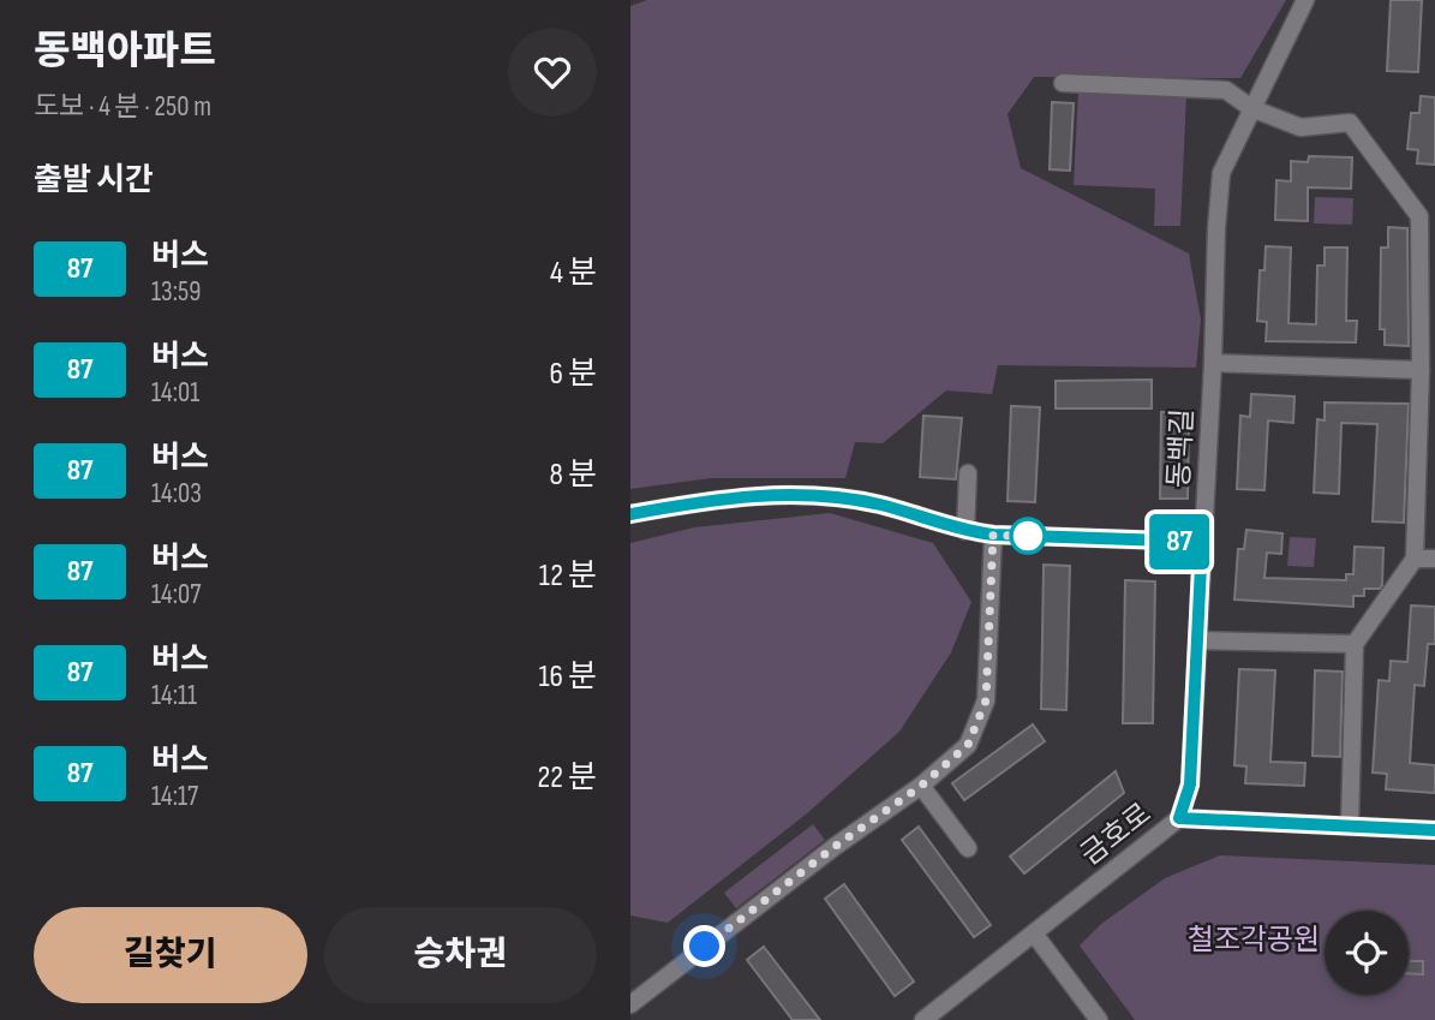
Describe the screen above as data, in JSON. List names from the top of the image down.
{
  "streets": {
    "street": ["동백길", "금호로"]
  },
  "crossings": [
    ["동백길", "금호로"]
  ],
  "parks": ["철조각공원"],
  "lines": ["bus line 87"],
  "page": {
    "heading": [
      ["동백아파트", "도보 · 4 분 · 250 m"],
      "출발 시간"
    ],
    "on_map": "87",
    "list": [
      {
        "mark": "87",
        "name": "버스",
        "note": "13:59",
        "value": "4 분"
      },
      {
        "mark": "87",
        "name": "버스",
        "note": "14:01",
        "value": "6 분"
      },
      {
        "mark": "87",
        "name": "버스",
        "note": "14:03",
        "value": "8 분"
      },
      {
        "mark": "87",
        "name": "버스",
        "note": "14:07",
        "value": "12 분"
      },
      {
        "mark": "87",
        "name": "버스",
        "note": "14:11",
        "value": "16 분"
      },
      {
        "mark": "87",
        "name": "버스",
        "note": "14:17",
        "value": "22 분"
      }
    ],
    "buttons": ["길찾기", "승차권"]
  }
}
